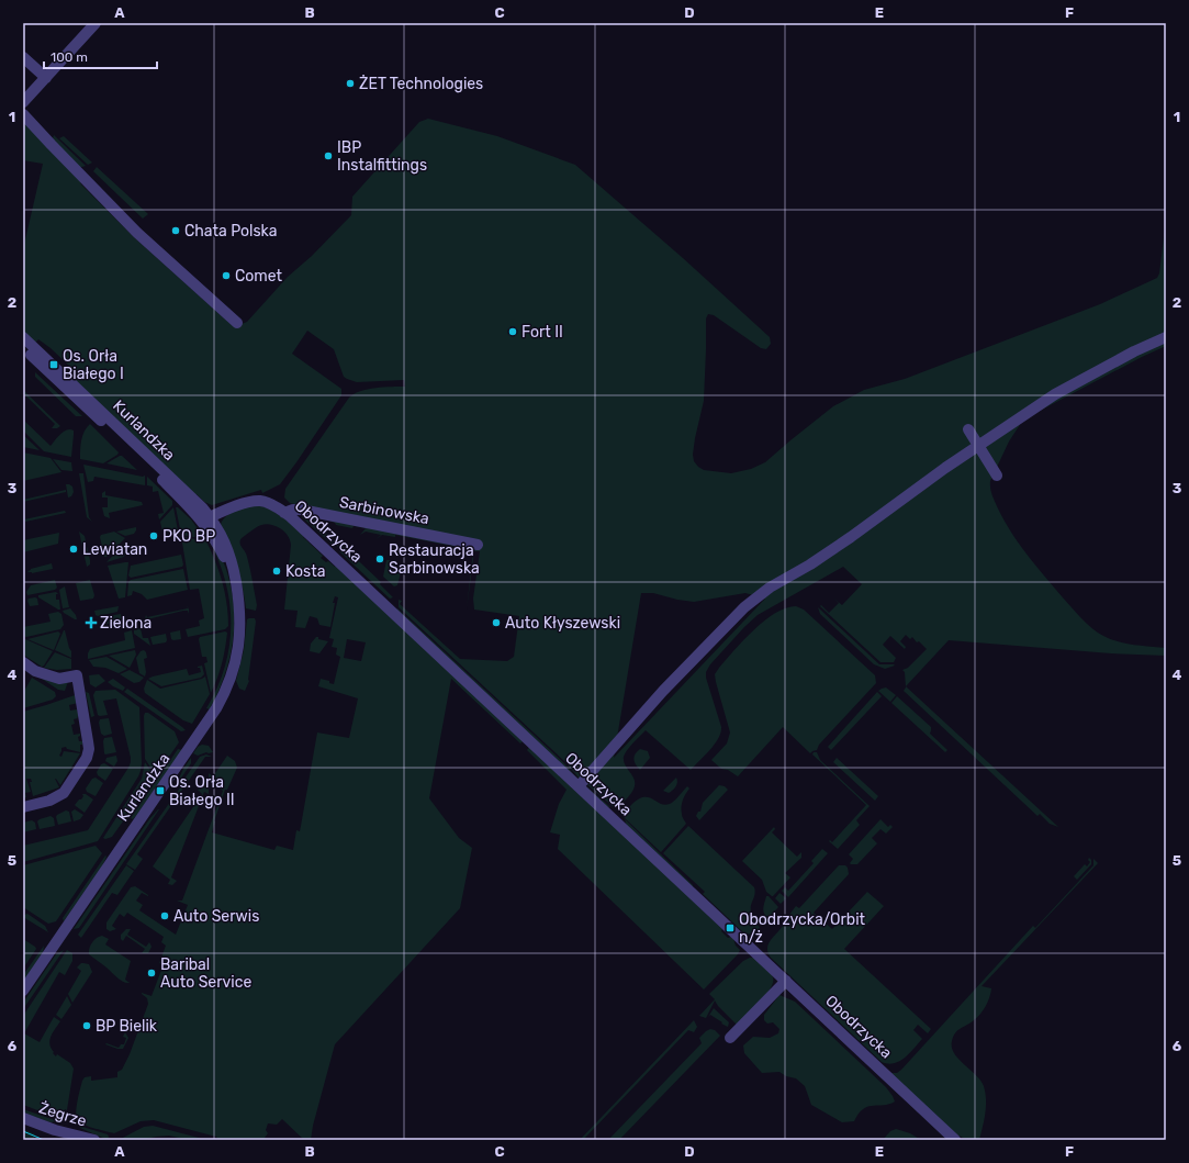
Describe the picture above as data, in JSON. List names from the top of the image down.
{
  "streets": {
    "street": [
      "Kurlandzka",
      "Sarbinowska",
      "Obodrzycka",
      "Żegrze"
    ]
  },
  "crossings": [
    ["Kurlandzka", "Obodrzycka"],
    ["Sarbinowska", "Obodrzycka"]
  ],
  "places": {
    "other": [
      "ŻET Technologies",
      "IBP Instalfittings",
      "Chata Polska",
      "Comet",
      "Fort II",
      "PKO BP",
      "Lewiatan",
      "Restauracja Sarbinowska",
      "Kosta",
      "Auto Kłyszewski",
      "Auto Serwis",
      "Baribal Auto Service",
      "BP Bielik"
    ],
    "transit": ["Os. Orła Białego I", "Os. Orła Białego II", "Obodrzycka/Orbit n/ż"],
    "health": ["Zielona"]
  },
  "scale_bar": "100 m",
  "grid": {
    "columns": [
      "A",
      "B",
      "C",
      "D",
      "E",
      "F"
    ],
    "rows": [
      "1",
      "2",
      "3",
      "4",
      "5",
      "6"
    ]
  }
}
